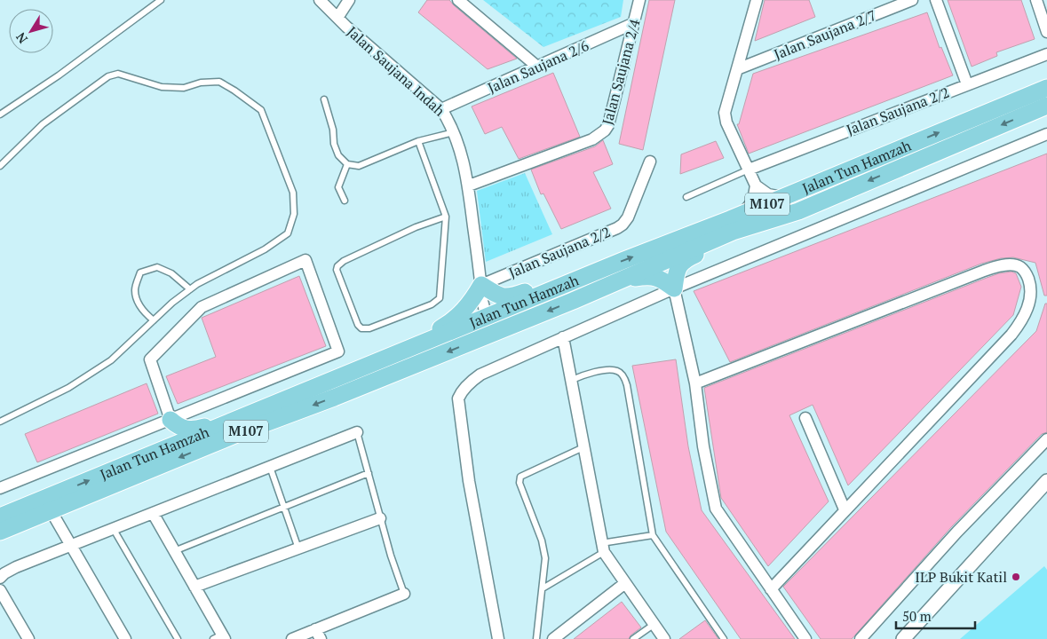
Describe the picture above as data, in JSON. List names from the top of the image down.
{
  "streets": {
    "main road": ["Jalan Tun Hamzah", "M107"],
    "street": [
      "Jalan Saujana 2/7",
      "Jalan Saujana 2/6",
      "Jalan Saujana Indah",
      "Jalan Saujana 2/4",
      "Jalan Saujana 2/2"
    ]
  },
  "crossings": [
    ["Jalan Saujana 2/6", "Jalan Saujana Indah"],
    ["Jalan Saujana 2/6", "Jalan Saujana 2/4"],
    ["Jalan Saujana Indah", "Jalan Saujana 2/4"],
    ["Jalan Saujana Indah", "Jalan Saujana 2/2"],
    ["Jalan Saujana Indah", "Jalan Tun Hamzah"]
  ],
  "places": ["ILP Bukit Katil"],
  "scale_bar": "50 m",
  "north": "bottom left"
}
